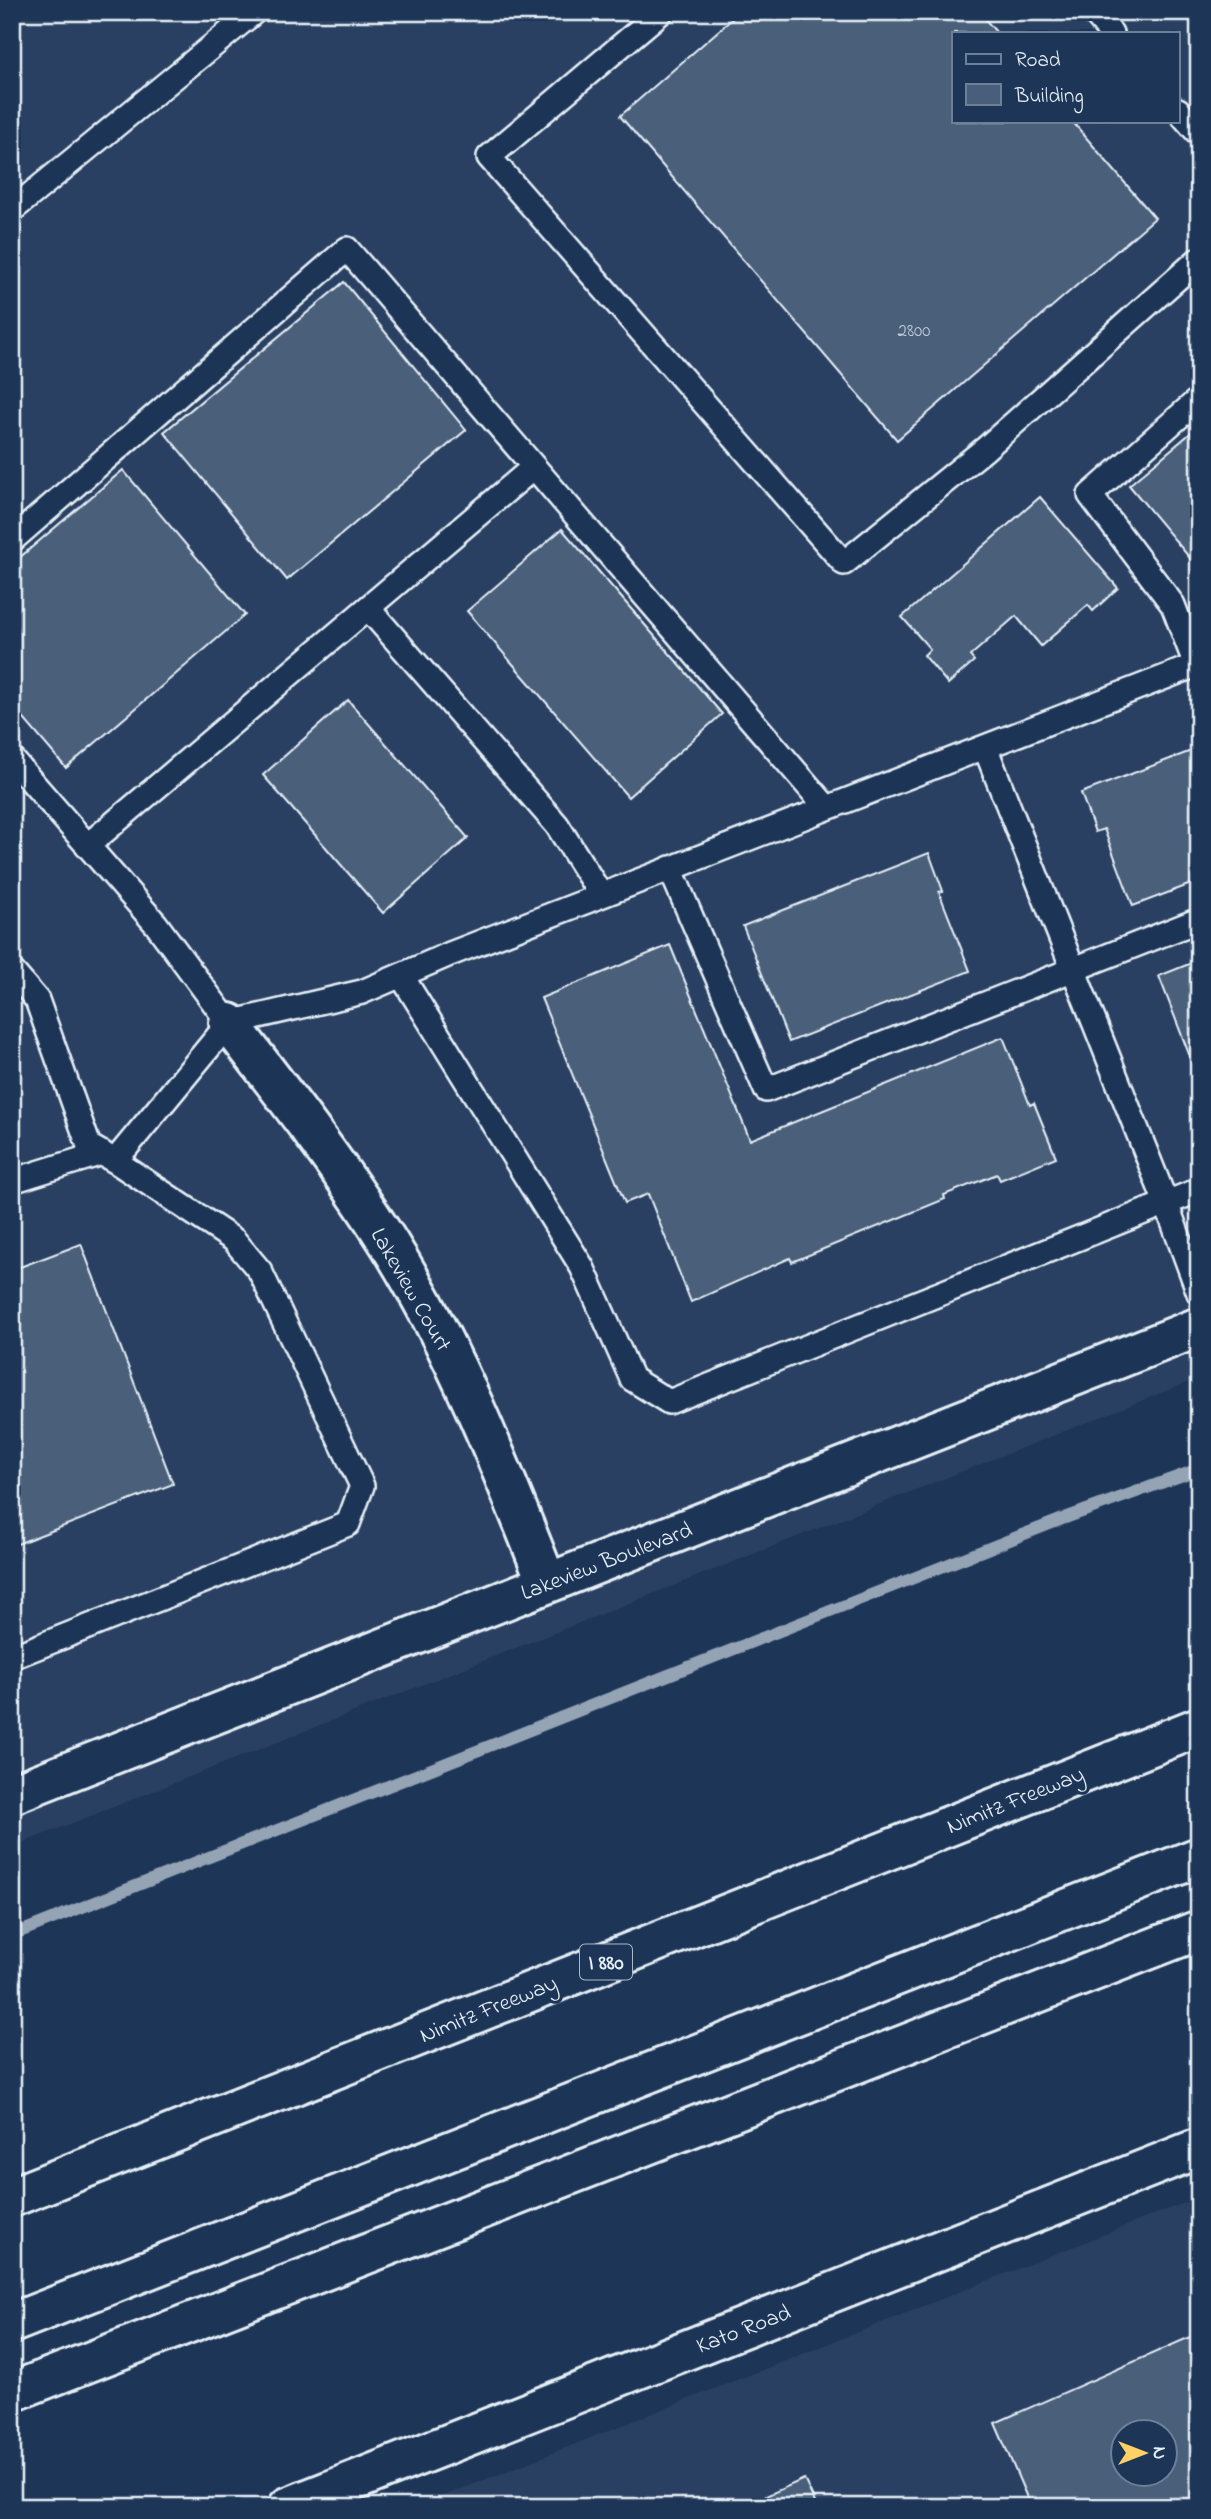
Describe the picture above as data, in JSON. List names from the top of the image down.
{
  "streets": {
    "main road": [
      "Lakeview Court",
      "Lakeview Boulevard",
      "Nimitz Freeway",
      "I 880",
      "Kato Road"
    ]
  },
  "crossings": [
    ["Lakeview Court", "Lakeview Boulevard"]
  ],
  "house_numbers": ["2800"],
  "legend": ["Road", "Building"],
  "north": "right"
}
